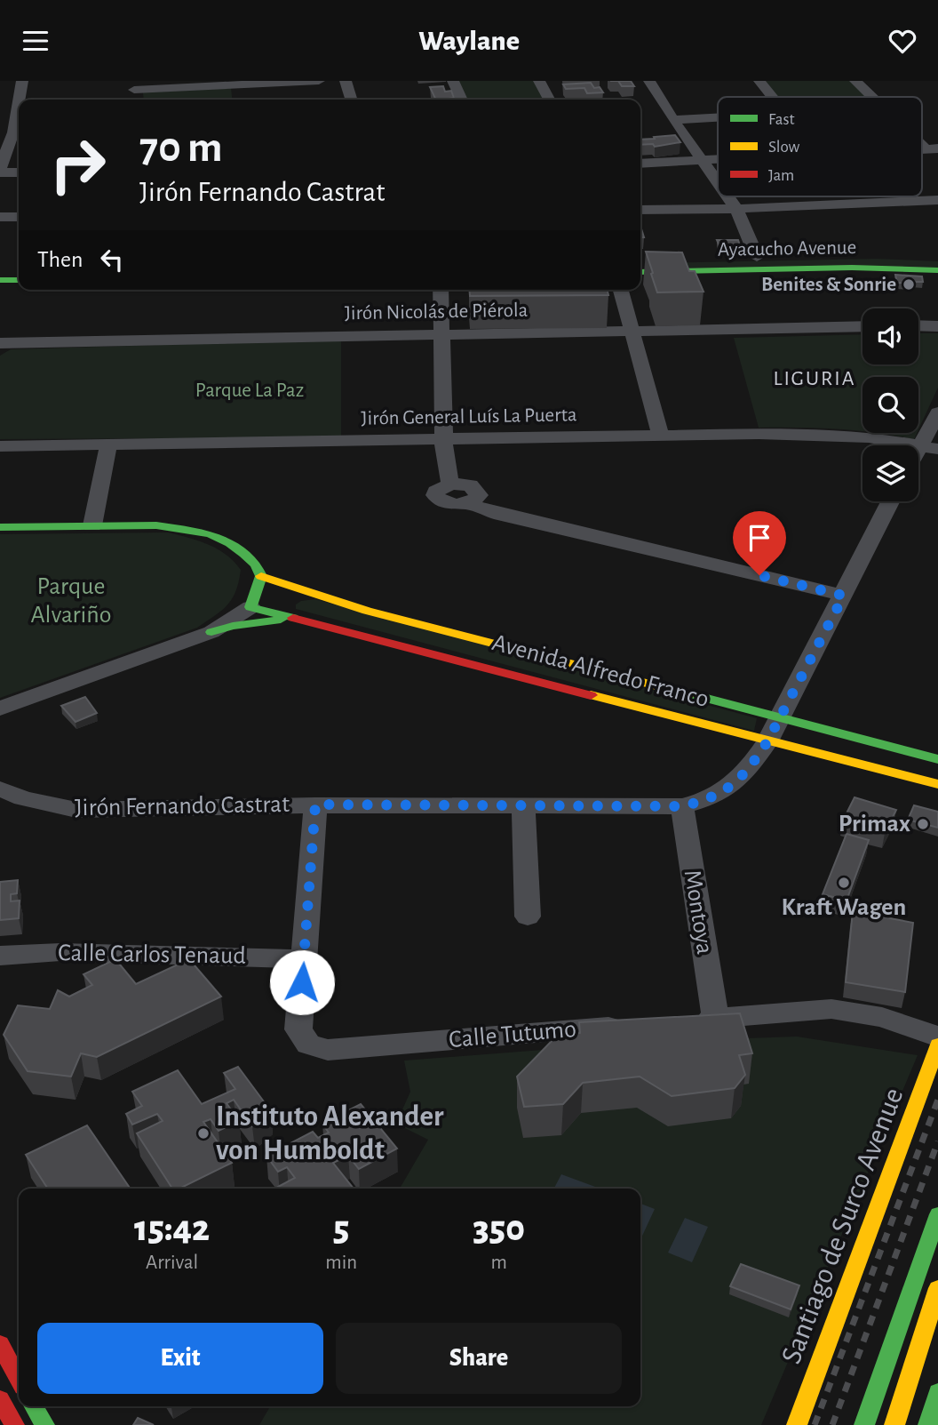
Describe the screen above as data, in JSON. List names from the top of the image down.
{
  "streets": {
    "street": [
      "Ayacucho Avenue",
      "Jirón Nicolás de Piérola",
      "Jirón General Luís La Puerta",
      "Avenida Alfredo Franco",
      "Jirón Fernando Castrat",
      "Montoya",
      "Calle Carlos Tenaud",
      "Calle Tutumo",
      "Santiago de Surco Avenue"
    ]
  },
  "crossings": [
    ["Avenida Alfredo Franco", "Jirón Fernando Castrat"],
    ["Jirón Fernando Castrat", "Montoya"],
    ["Calle Carlos Tenaud", "Calle Tutumo"]
  ],
  "districts": ["LIGURIA"],
  "parks": ["Parque La Paz", "Parque Alvariño"],
  "places": [
    "Benites & Sonrie",
    "Primax",
    "Kraft Wagen",
    "Instituto Alexander von Humboldt"
  ],
  "legend": ["Fast", "Slow", "Jam"],
  "page": {
    "header": "Waylane",
    "turn": ["70 m", "Jirón Fernando Castrat"],
    "then": "Then",
    "eta": [
      "15:42",
      "Arrival",
      "5",
      "min",
      "350",
      "m"
    ],
    "buttons": ["Exit", "Share"]
  }
}
